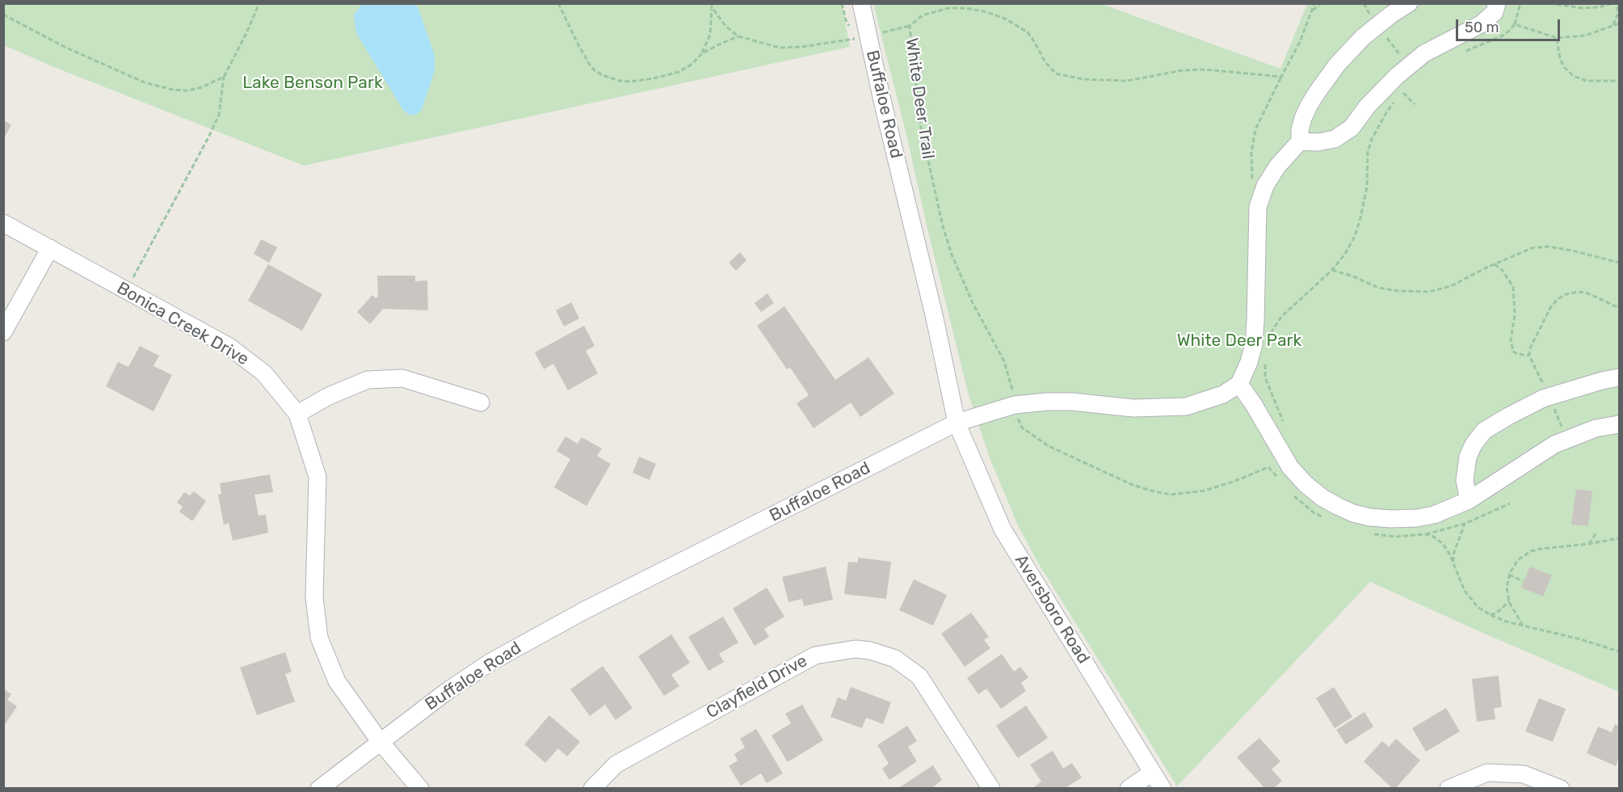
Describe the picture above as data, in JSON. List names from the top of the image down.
{
  "streets": {
    "street": [
      "Buffaloe Road",
      "Bonica Creek Drive",
      "Aversboro Road",
      "Clayfield Drive"
    ],
    "path": ["White Deer Trail"]
  },
  "crossings": [
    ["Buffaloe Road", "Bonica Creek Drive"],
    ["Buffaloe Road", "Aversboro Road"]
  ],
  "parks": ["Lake Benson Park", "White Deer Park"],
  "scale_bar": "50 m"
}
